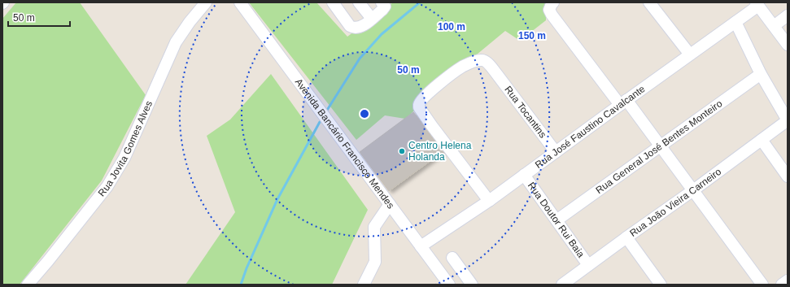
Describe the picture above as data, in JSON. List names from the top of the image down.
{
  "streets": {
    "street": [
      "Rua Tocantins",
      "Rua José Faustino Cavalcante",
      "Avenida Bancário Francisco Mendes",
      "Rua General José Bentes Monteiro",
      "Rua Jovita Gomes Alves",
      "Rua João Vieira Carneiro",
      "Rua Doutor Rui Baia"
    ]
  },
  "crossings": [
    ["Rua Tocantins", "Rua José Faustino Cavalcante"],
    ["Rua José Faustino Cavalcante", "Avenida Bancário Francisco Mendes"],
    ["Rua José Faustino Cavalcante", "Rua Doutor Rui Baia"],
    ["Rua General José Bentes Monteiro", "Rua Doutor Rui Baia"],
    ["Rua João Vieira Carneiro", "Rua Doutor Rui Baia"]
  ],
  "places": ["Centro Helena Holanda"],
  "scale_bar": "50 m",
  "rings": ["100 m", "150 m", "50 m"]
}
